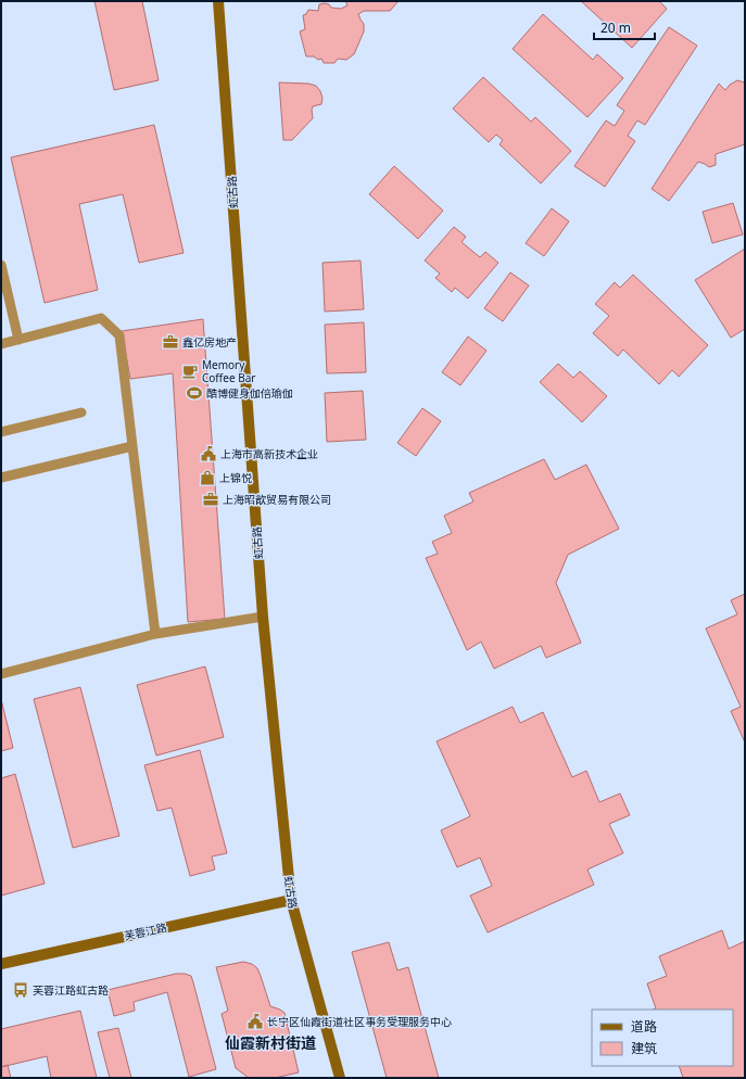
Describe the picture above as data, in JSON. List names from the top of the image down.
{
  "streets": {
    "street": ["虹古路", "芙蓉江路"]
  },
  "crossings": [
    ["虹古路", "芙蓉江路"]
  ],
  "districts": ["仙霞新村街道"],
  "places": {
    "office": ["鑫亿房地产", "上海昭歆贸易有限公司"],
    "cafe": ["Memory Coffee Bar"],
    "sports": ["酷博健身伽倍瑜伽"],
    "public building": ["上海市高新技术企业", "长宁区仙霞街道社区事务受理服务中心"],
    "shop": ["上锦悦"],
    "bus stop": ["芙蓉江路虹古路"]
  },
  "legend": ["道路", "建筑"],
  "scale_bar": "20 m"
}
